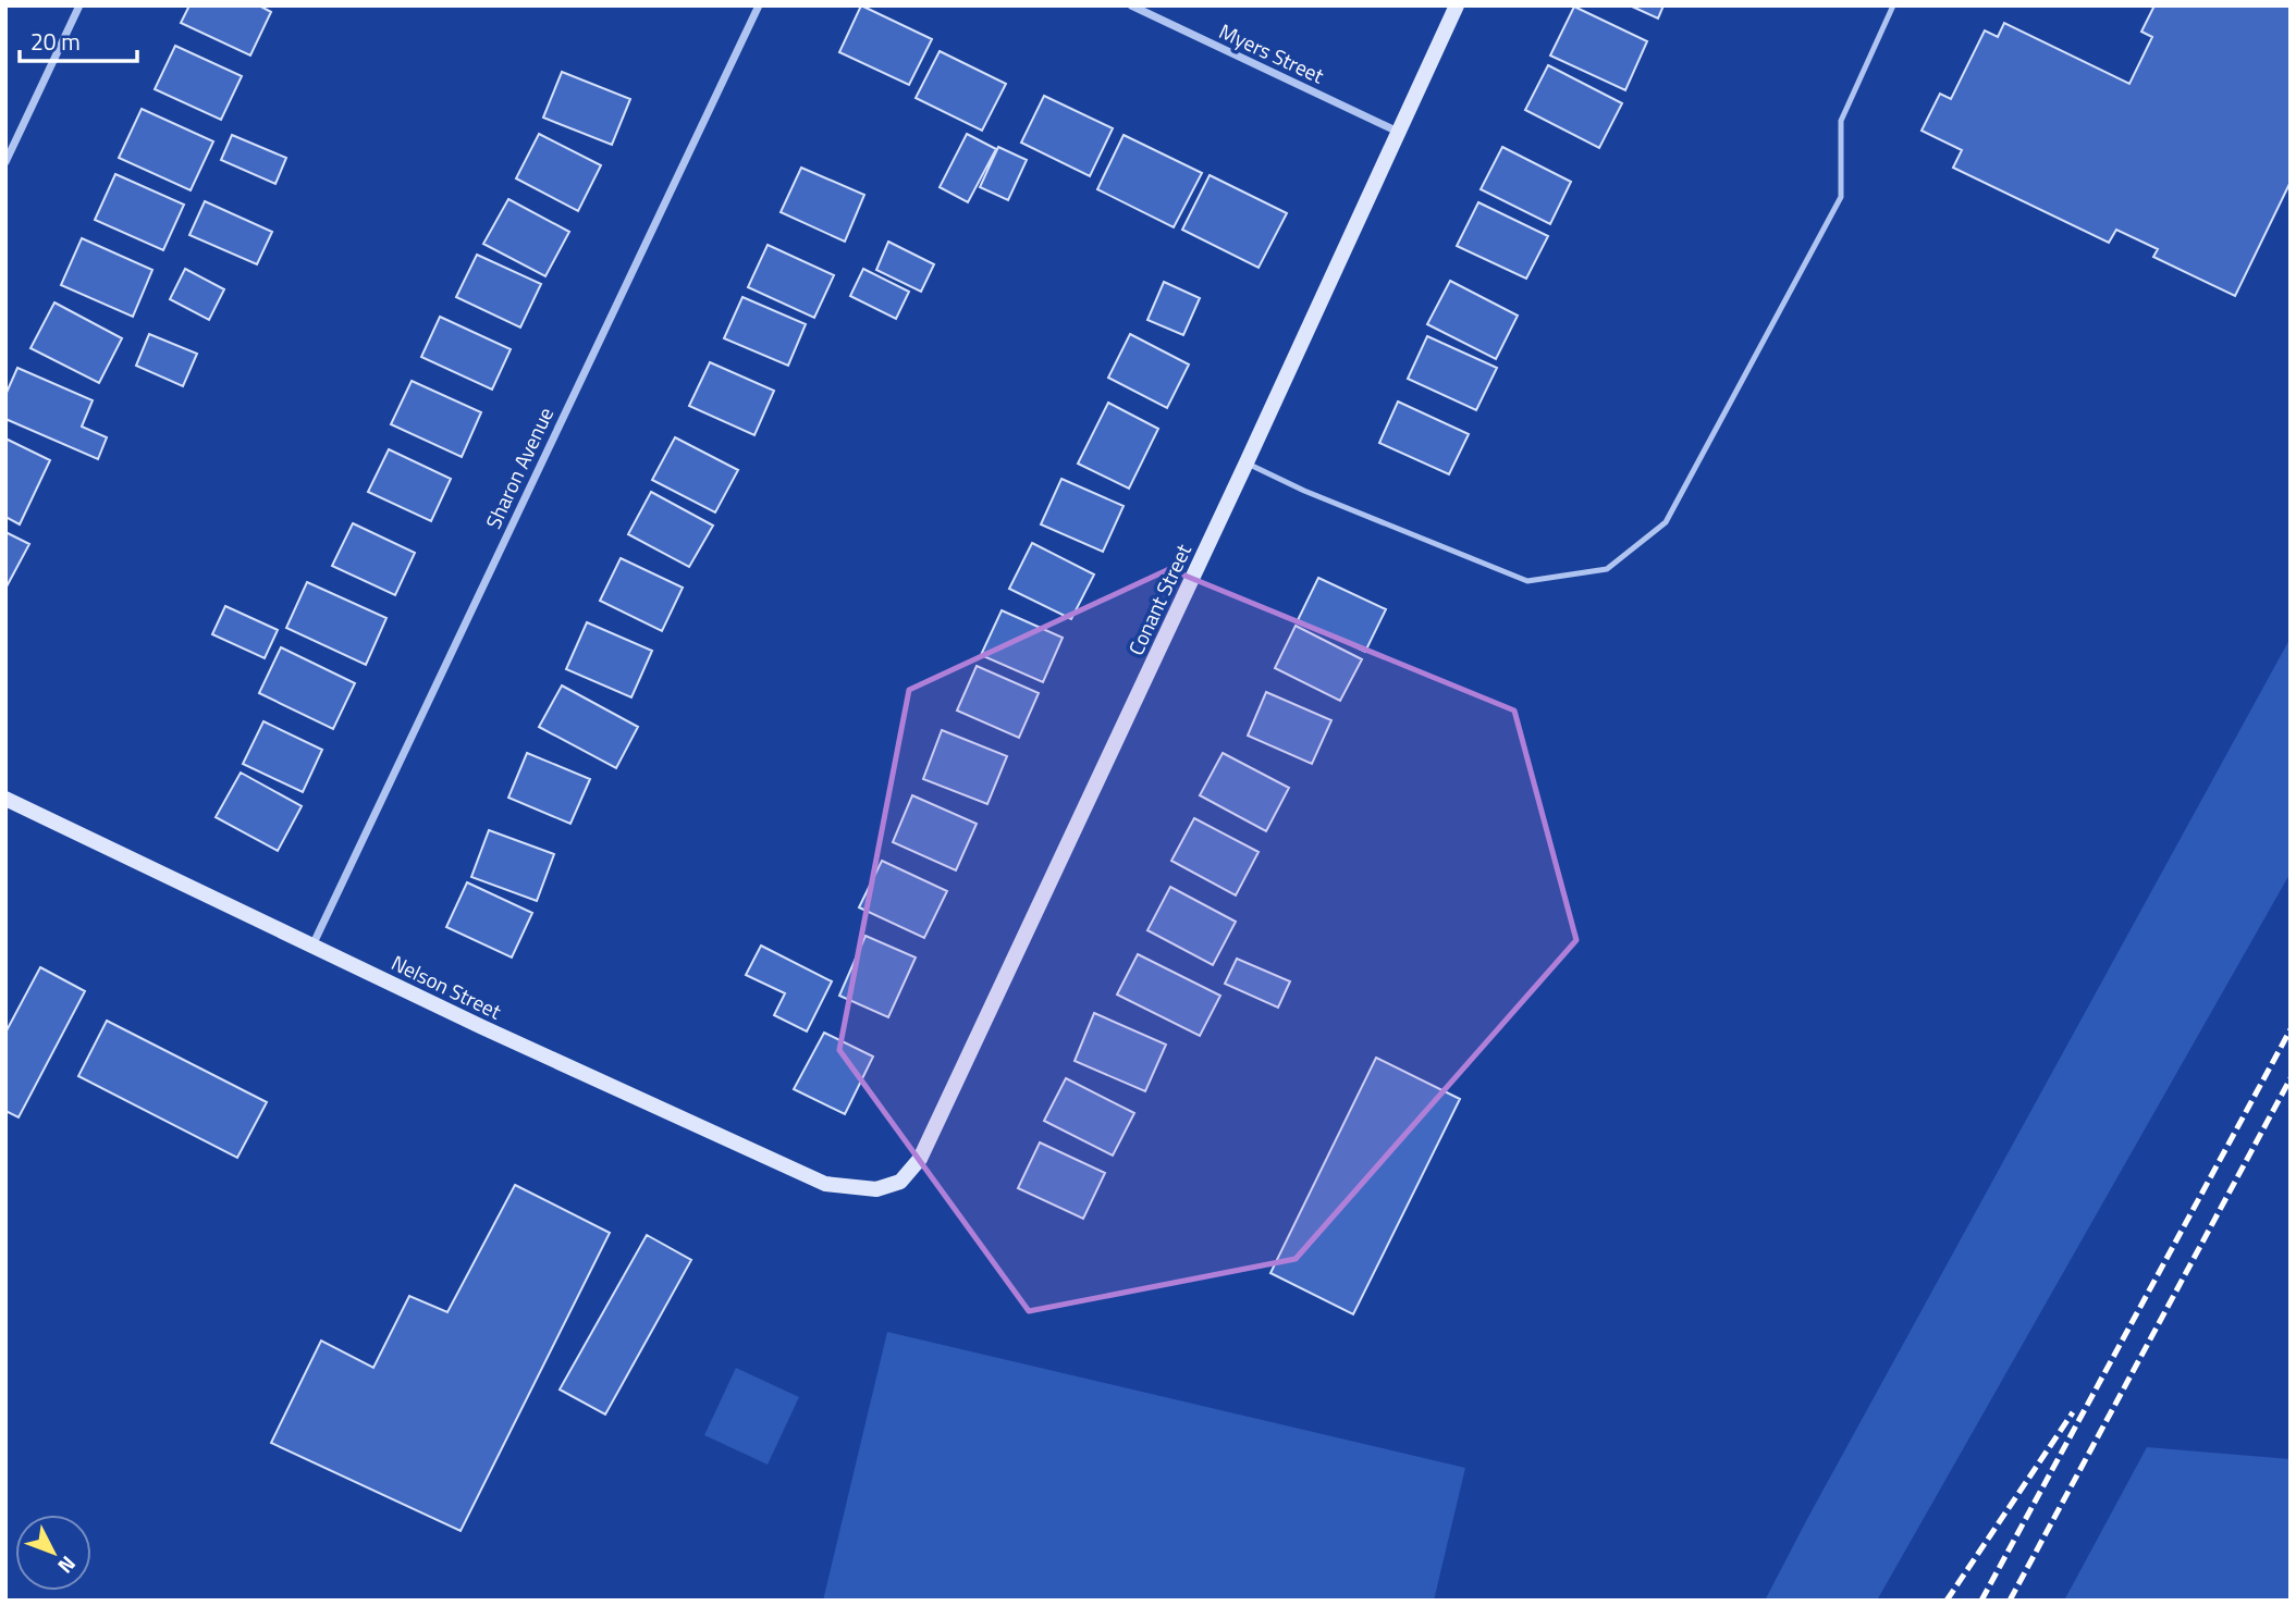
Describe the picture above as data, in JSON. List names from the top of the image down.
{
  "streets": {
    "street": [
      "Myers Street",
      "Sharon Avenue",
      "Conant Street",
      "Nelson Street"
    ]
  },
  "crossings": [
    ["Myers Street", "Conant Street"],
    ["Sharon Avenue", "Nelson Street"],
    ["Conant Street", "Nelson Street"]
  ],
  "scale_bar": "20 m",
  "north": "bottom right"
}
